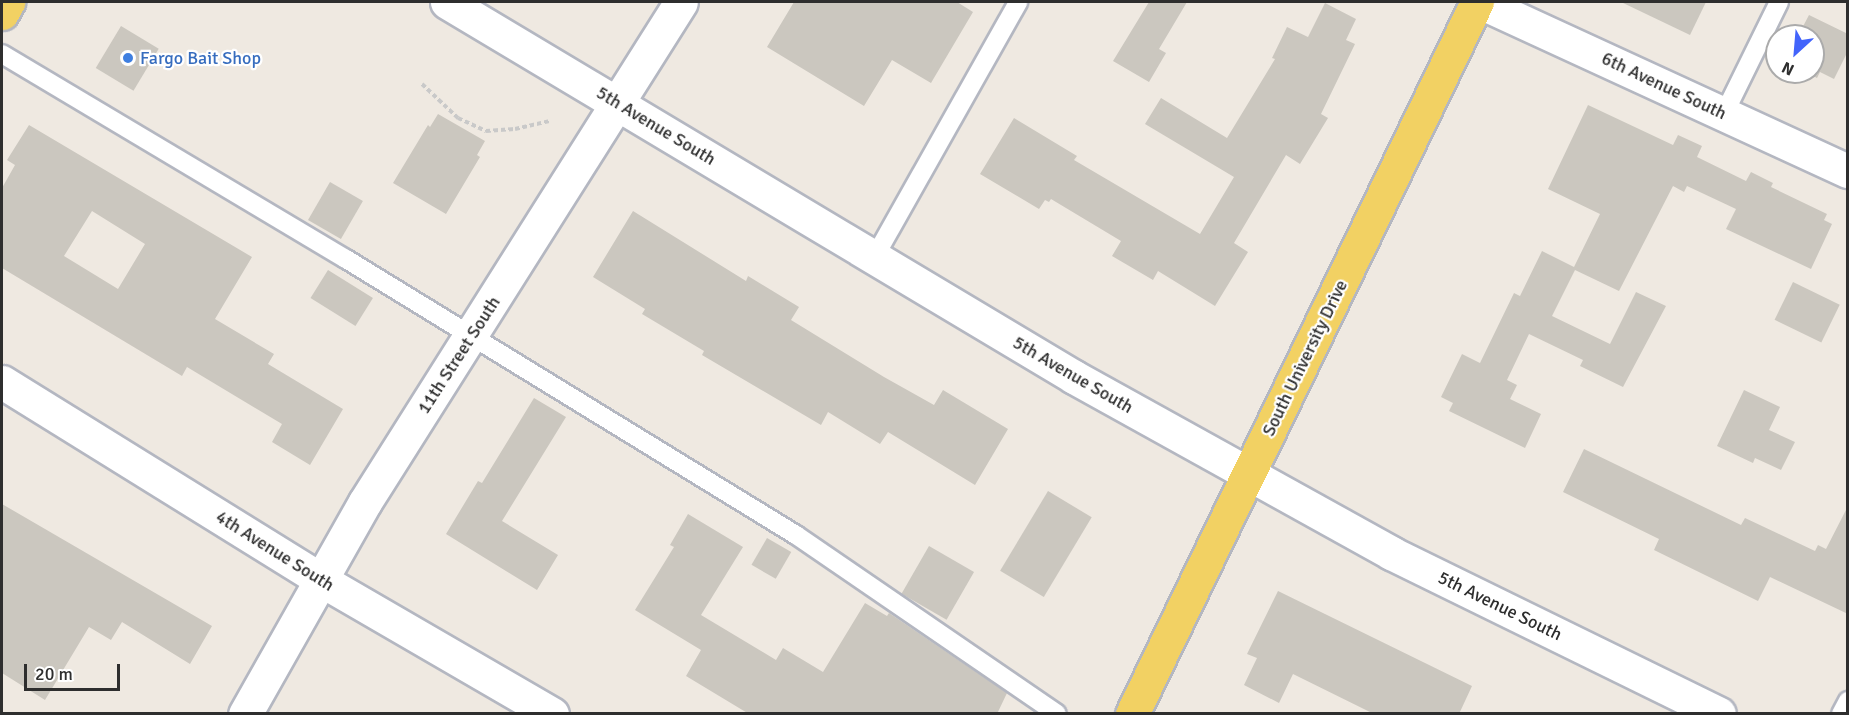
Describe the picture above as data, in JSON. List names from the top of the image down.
{
  "streets": {
    "main road": ["South University Drive"],
    "street": [
      "6th Avenue South",
      "5th Avenue South",
      "11th Street South",
      "4th Avenue South"
    ]
  },
  "crossings": [
    ["6th Avenue South", "South University Drive"],
    ["5th Avenue South", "11th Street South"],
    ["5th Avenue South", "South University Drive"],
    ["11th Street South", "4th Avenue South"]
  ],
  "places": ["Fargo Bait Shop"],
  "scale_bar": "20 m",
  "north": "bottom left"
}
